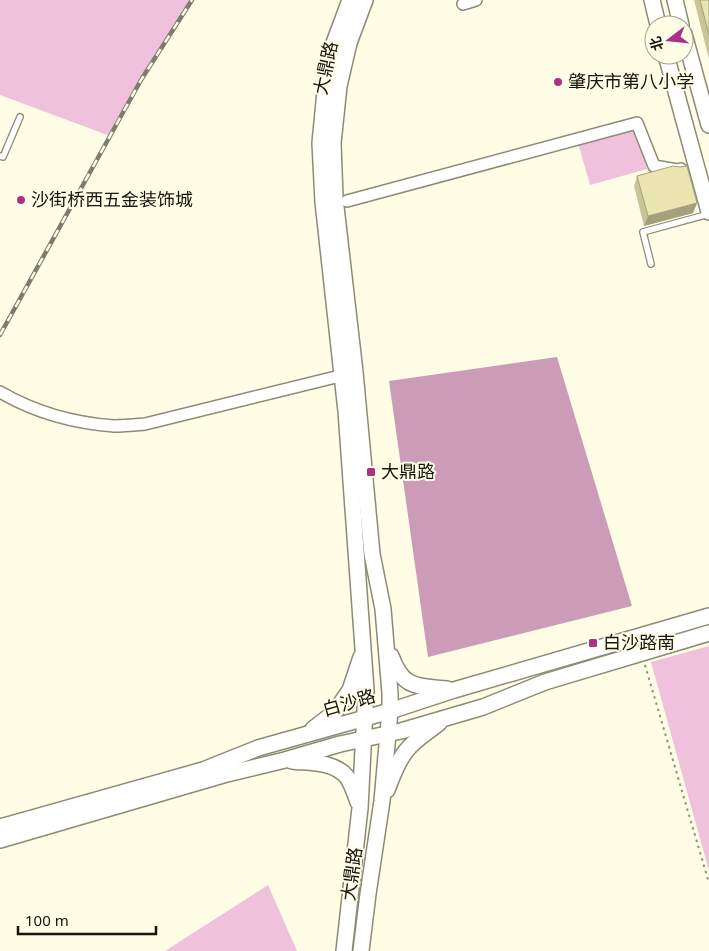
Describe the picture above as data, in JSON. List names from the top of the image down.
{
  "streets": {
    "main road": ["大鼎路", "白沙路"]
  },
  "crossings": [
    ["大鼎路", "白沙路"]
  ],
  "places": {
    "other": ["肇庆市第八小学", "沙街桥西五金装饰城"],
    "transit": ["大鼎路", "白沙路南"]
  },
  "scale_bar": "100 m",
  "north": "left"
}
